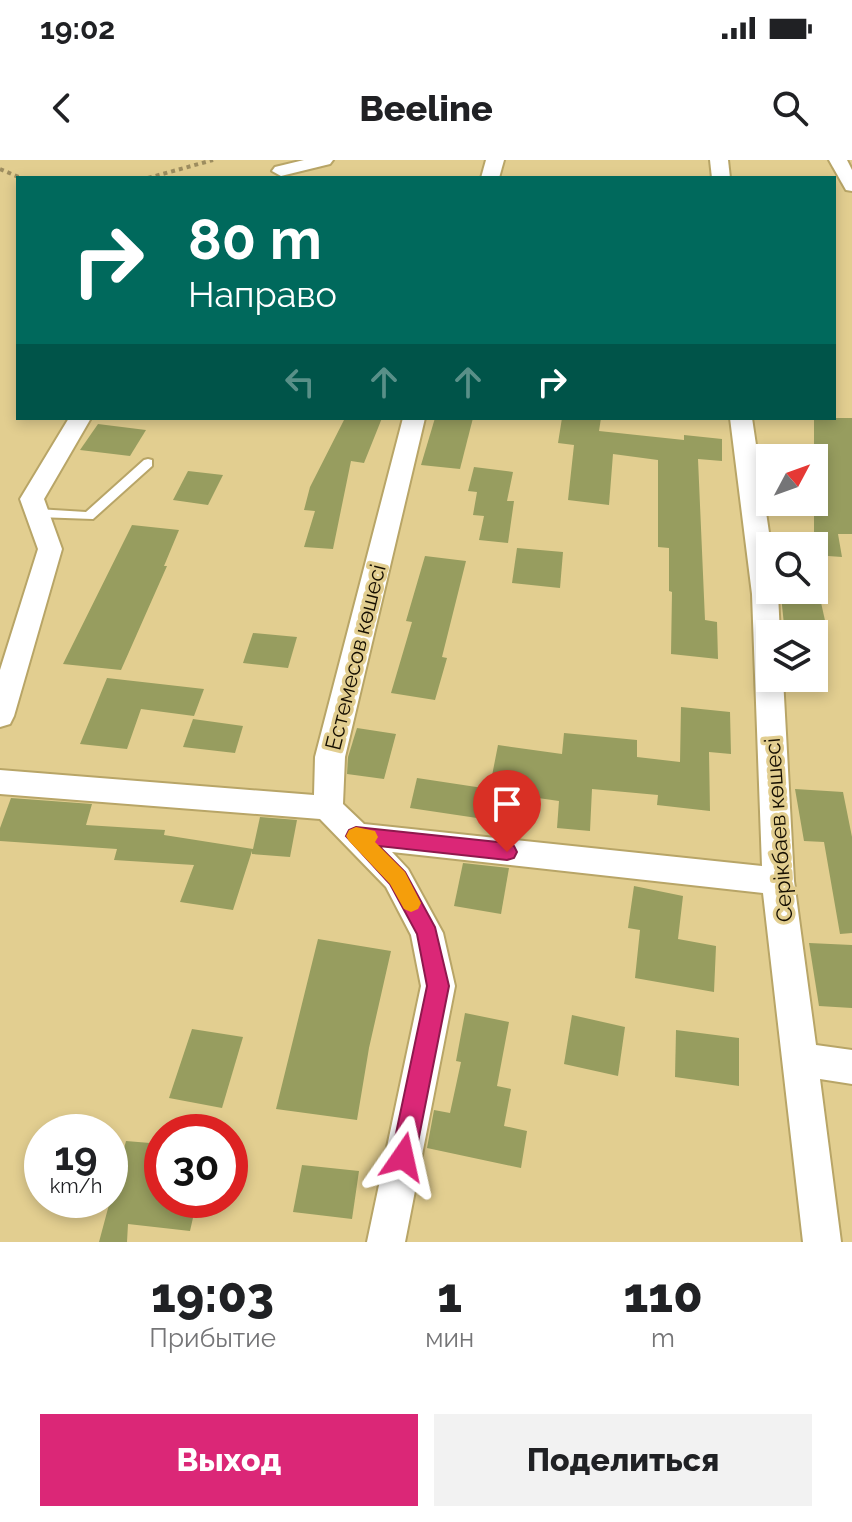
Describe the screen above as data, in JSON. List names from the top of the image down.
{
  "streets": {
    "street": ["Естемесов көшесі", "Серікбаев көшесі"]
  },
  "north": "top right",
  "page": {
    "status": "19:02",
    "header": "Beeline",
    "turn": ["80 m", "Направо"],
    "speed": "19 km/h",
    "limit": "30",
    "eta": [
      "19:03",
      "Прибытие",
      "1",
      "мин",
      "110",
      "m"
    ],
    "buttons": ["Выход", "Поделиться"]
  }
}
